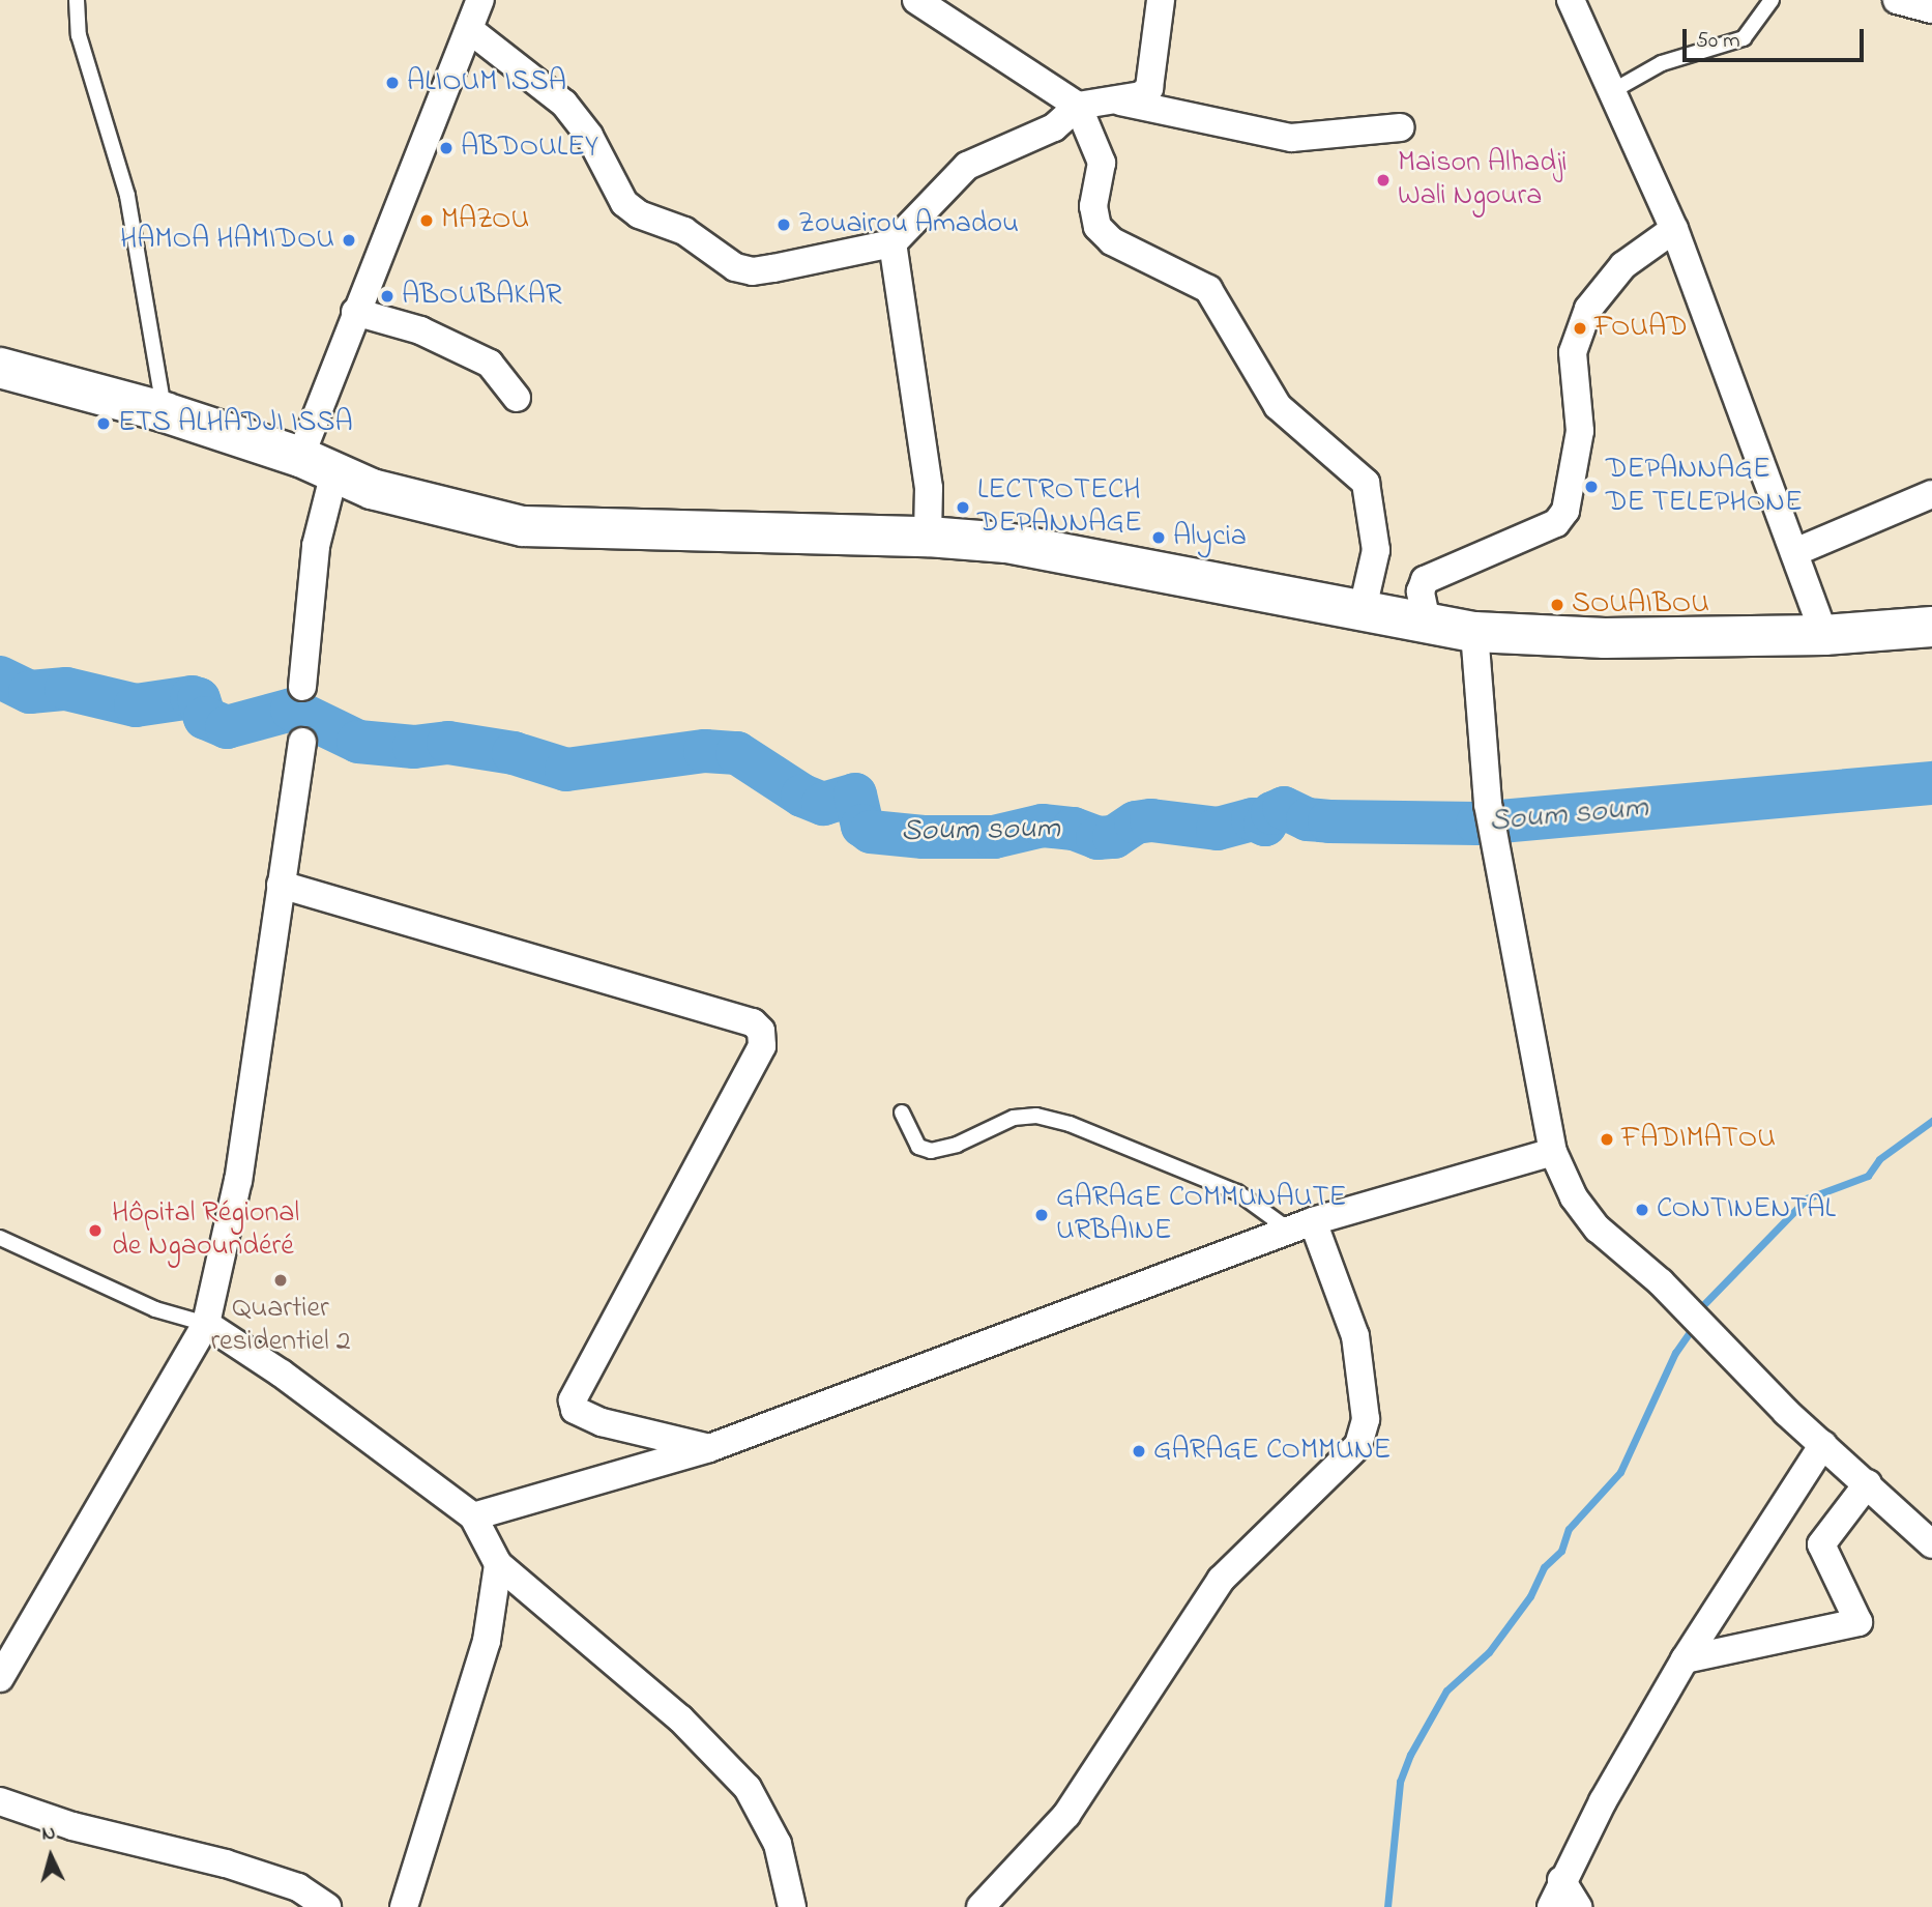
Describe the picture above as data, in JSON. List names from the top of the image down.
{
  "water": ["Soum soum"],
  "places": [
    "ALIOUM ISSA",
    "ABDOULEY",
    "Maison Alhadji Wali Ngoura",
    "MAZOU",
    "Zouairou Amadou",
    "HAMOA HAMIDOU",
    "ABOUBAKAR",
    "FOUAD",
    "ETS ALHADJI ISSA",
    "DEPANNAGE DE TELEPHONE",
    "LECTROTECH DEPANNAGE",
    "Alycia",
    "SOUAIBOU",
    "FADIMATOU",
    "CONTINENTAL",
    "GARAGE COMMUNAUTE URBAINE",
    "Hôpital Régional de Ngaoundéré",
    "Quartier residentiel 2",
    "GARAGE COMMUNE"
  ],
  "scale_bar": "50 m",
  "north": "top"
}
